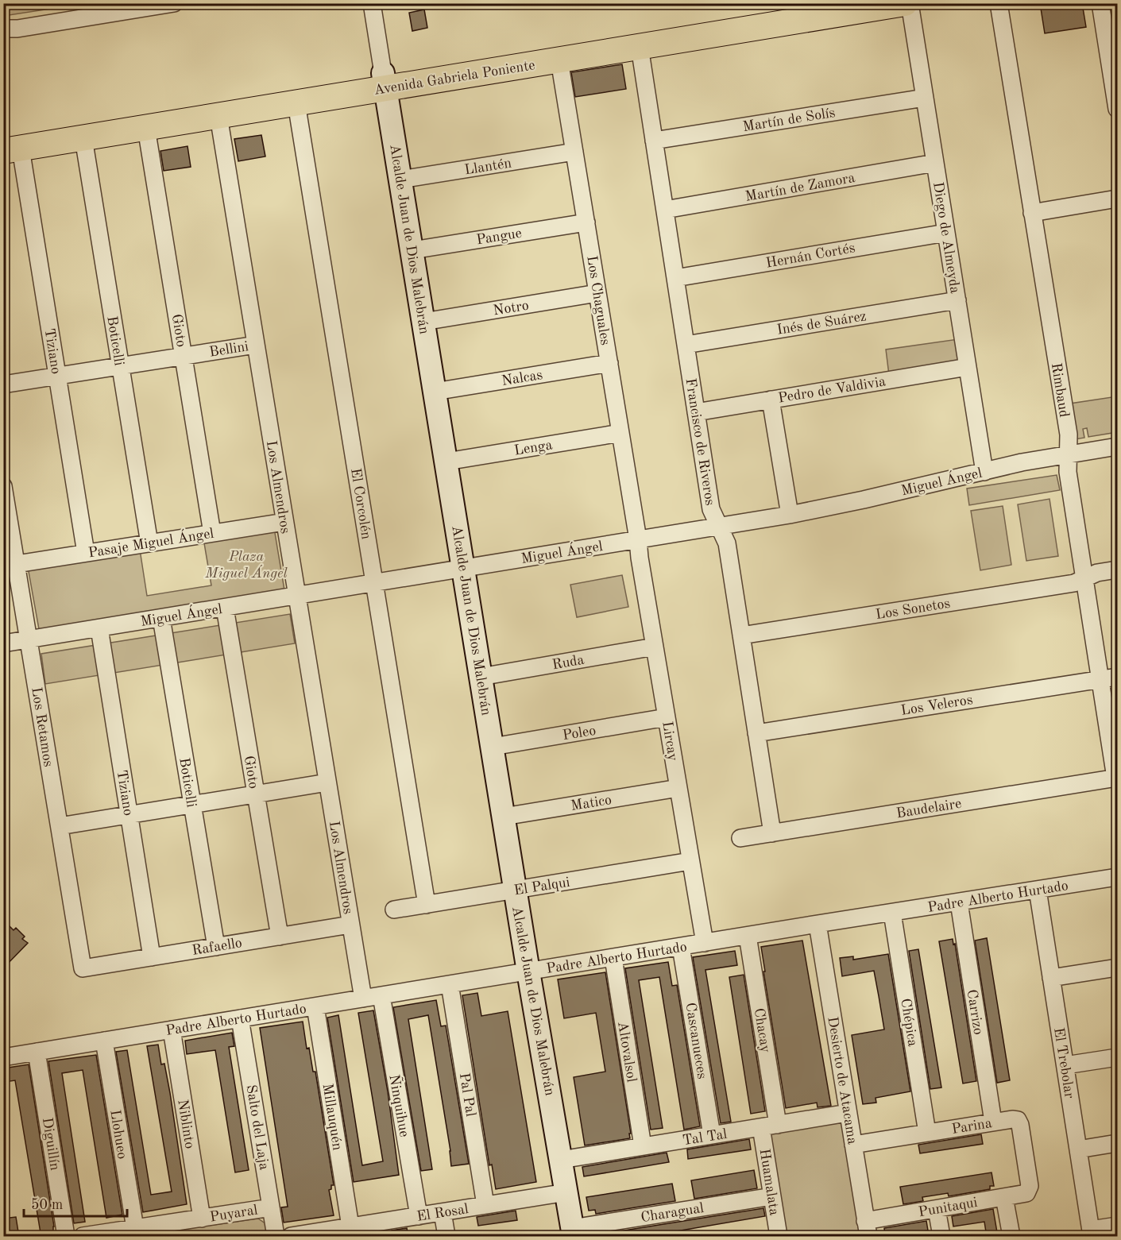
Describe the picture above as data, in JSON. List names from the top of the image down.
{
  "streets": {
    "main road": ["Avenida Gabriela Poniente"],
    "street": [
      "Martín de Solís",
      "Llantén",
      "Martín de Zamora",
      "Pangue",
      "Diego de Almeyda",
      "Alcalde Juan de Dios Malebrán",
      "Hernán Cortés",
      "Los Chaguales",
      "Notro",
      "Inés de Suárez",
      "Gioto",
      "Boticelli",
      "Bellini",
      "Tiziano",
      "Nalcas",
      "Pedro de Valdivia",
      "Rimbaud",
      "Francisco de Riveros",
      "Lenga",
      "Miguel Ángel",
      "Los Almendros",
      "El Corcolén",
      "Pasaje Miguel Ángel",
      "Los Sonetos",
      "Ruda",
      "Los Veleros",
      "Los Retamos",
      "Poleo",
      "Lircay",
      "Matico",
      "Baudelaire",
      "El Palqui",
      "Padre Alberto Hurtado",
      "Rafaello",
      "Carrizo",
      "Chépica",
      "Chacay",
      "Cascanueces",
      "Altovalsol",
      "El Trebolar",
      "Desierto de Atacama",
      "Pal Pal",
      "Ñinquihue",
      "Millauquén",
      "Niblinto",
      "Parina",
      "Salto del Laja",
      "Llohueo",
      "Tal Tal",
      "Diguillín",
      "Huamalata",
      "Punitaqui",
      "El Rosal",
      "Charagual",
      "Puyaral"
    ]
  },
  "crossings": [
    ["Avenida Gabriela Poniente", "Alcalde Juan de Dios Malebrán"],
    ["Avenida Gabriela Poniente", "Los Chaguales"],
    ["Avenida Gabriela Poniente", "Gioto"],
    ["Avenida Gabriela Poniente", "Boticelli"],
    ["Avenida Gabriela Poniente", "Tiziano"],
    ["Avenida Gabriela Poniente", "Francisco de Riveros"],
    ["Avenida Gabriela Poniente", "Los Almendros"],
    ["Avenida Gabriela Poniente", "El Corcolén"],
    ["Martín de Solís", "Diego de Almeyda"],
    ["Martín de Solís", "Francisco de Riveros"],
    ["Llantén", "Alcalde Juan de Dios Malebrán"],
    ["Llantén", "Los Chaguales"],
    ["Martín de Zamora", "Diego de Almeyda"],
    ["Martín de Zamora", "Francisco de Riveros"],
    ["Pangue", "Alcalde Juan de Dios Malebrán"],
    ["Pangue", "Los Chaguales"],
    ["Diego de Almeyda", "Hernán Cortés"],
    ["Diego de Almeyda", "Inés de Suárez"],
    ["Diego de Almeyda", "Pedro de Valdivia"],
    ["Diego de Almeyda", "Miguel Ángel"],
    ["Alcalde Juan de Dios Malebrán", "Notro"],
    ["Alcalde Juan de Dios Malebrán", "Nalcas"],
    ["Alcalde Juan de Dios Malebrán", "Lenga"],
    ["Alcalde Juan de Dios Malebrán", "Miguel Ángel"],
    ["Alcalde Juan de Dios Malebrán", "Ruda"],
    ["Alcalde Juan de Dios Malebrán", "Poleo"],
    ["Alcalde Juan de Dios Malebrán", "Matico"],
    ["Alcalde Juan de Dios Malebrán", "El Palqui"],
    ["Alcalde Juan de Dios Malebrán", "Padre Alberto Hurtado"],
    ["Alcalde Juan de Dios Malebrán", "Tal Tal"],
    ["Alcalde Juan de Dios Malebrán", "El Rosal"],
    ["Alcalde Juan de Dios Malebrán", "Charagual"],
    ["Hernán Cortés", "Francisco de Riveros"],
    ["Los Chaguales", "Notro"],
    ["Los Chaguales", "Nalcas"],
    ["Los Chaguales", "Lenga"],
    ["Los Chaguales", "Miguel Ángel"],
    ["Los Chaguales", "Lircay"],
    ["Inés de Suárez", "Francisco de Riveros"],
    ["Gioto", "Bellini"],
    ["Gioto", "Miguel Ángel"],
    ["Gioto", "Pasaje Miguel Ángel"],
    ["Gioto", "Rafaello"],
    ["Boticelli", "Bellini"],
    ["Boticelli", "Miguel Ángel"],
    ["Boticelli", "Pasaje Miguel Ángel"],
    ["Boticelli", "Rafaello"],
    ["Bellini", "Tiziano"],
    ["Bellini", "Los Almendros"],
    ["Tiziano", "Miguel Ángel"],
    ["Tiziano", "Pasaje Miguel Ángel"],
    ["Tiziano", "Rafaello"],
    ["Pedro de Valdivia", "Francisco de Riveros"],
    ["Rimbaud", "Miguel Ángel"],
    ["Rimbaud", "Los Sonetos"],
    ["Rimbaud", "Los Veleros"],
    ["Rimbaud", "Baudelaire"],
    ["Francisco de Riveros", "Miguel Ángel"],
    ["Francisco de Riveros", "Los Sonetos"],
    ["Francisco de Riveros", "Los Veleros"],
    ["Francisco de Riveros", "Baudelaire"],
    ["Miguel Ángel", "Los Almendros"],
    ["Miguel Ángel", "El Corcolén"],
    ["Miguel Ángel", "Los Retamos"],
    ["Miguel Ángel", "Lircay"],
    ["Los Almendros", "Pasaje Miguel Ángel"],
    ["Los Almendros", "Padre Alberto Hurtado"],
    ["Los Almendros", "Rafaello"],
    ["El Corcolén", "El Palqui"],
    ["Pasaje Miguel Ángel", "Los Retamos"],
    ["Ruda", "Lircay"],
    ["Los Retamos", "Rafaello"],
    ["Poleo", "Lircay"],
    ["Lircay", "Matico"],
    ["Lircay", "El Palqui"],
    ["Lircay", "Padre Alberto Hurtado"],
    ["Padre Alberto Hurtado", "Carrizo"],
    ["Padre Alberto Hurtado", "Chépica"],
    ["Padre Alberto Hurtado", "Chacay"],
    ["Padre Alberto Hurtado", "Cascanueces"],
    ["Padre Alberto Hurtado", "Altovalsol"],
    ["Padre Alberto Hurtado", "El Trebolar"],
    ["Padre Alberto Hurtado", "Desierto de Atacama"],
    ["Padre Alberto Hurtado", "Pal Pal"],
    ["Padre Alberto Hurtado", "Ñinquihue"],
    ["Padre Alberto Hurtado", "Millauquén"],
    ["Padre Alberto Hurtado", "Niblinto"],
    ["Padre Alberto Hurtado", "Salto del Laja"],
    ["Padre Alberto Hurtado", "Llohueo"],
    ["Padre Alberto Hurtado", "Diguillín"],
    ["Carrizo", "Parina"],
    ["Chépica", "Parina"],
    ["Chacay", "Tal Tal"],
    ["Cascanueces", "Tal Tal"],
    ["Altovalsol", "Tal Tal"],
    ["Desierto de Atacama", "Parina"],
    ["Desierto de Atacama", "Tal Tal"],
    ["Desierto de Atacama", "Punitaqui"],
    ["Pal Pal", "El Rosal"],
    ["Ñinquihue", "El Rosal"],
    ["Millauquén", "El Rosal"],
    ["Niblinto", "Puyaral"],
    ["Parina", "Punitaqui"],
    ["Salto del Laja", "Puyaral"],
    ["Llohueo", "Puyaral"],
    ["Tal Tal", "Huamalata"],
    ["Huamalata", "Charagual"]
  ],
  "parks": ["Plaza Miguel Ángel"],
  "scale_bar": "50 m"
}
